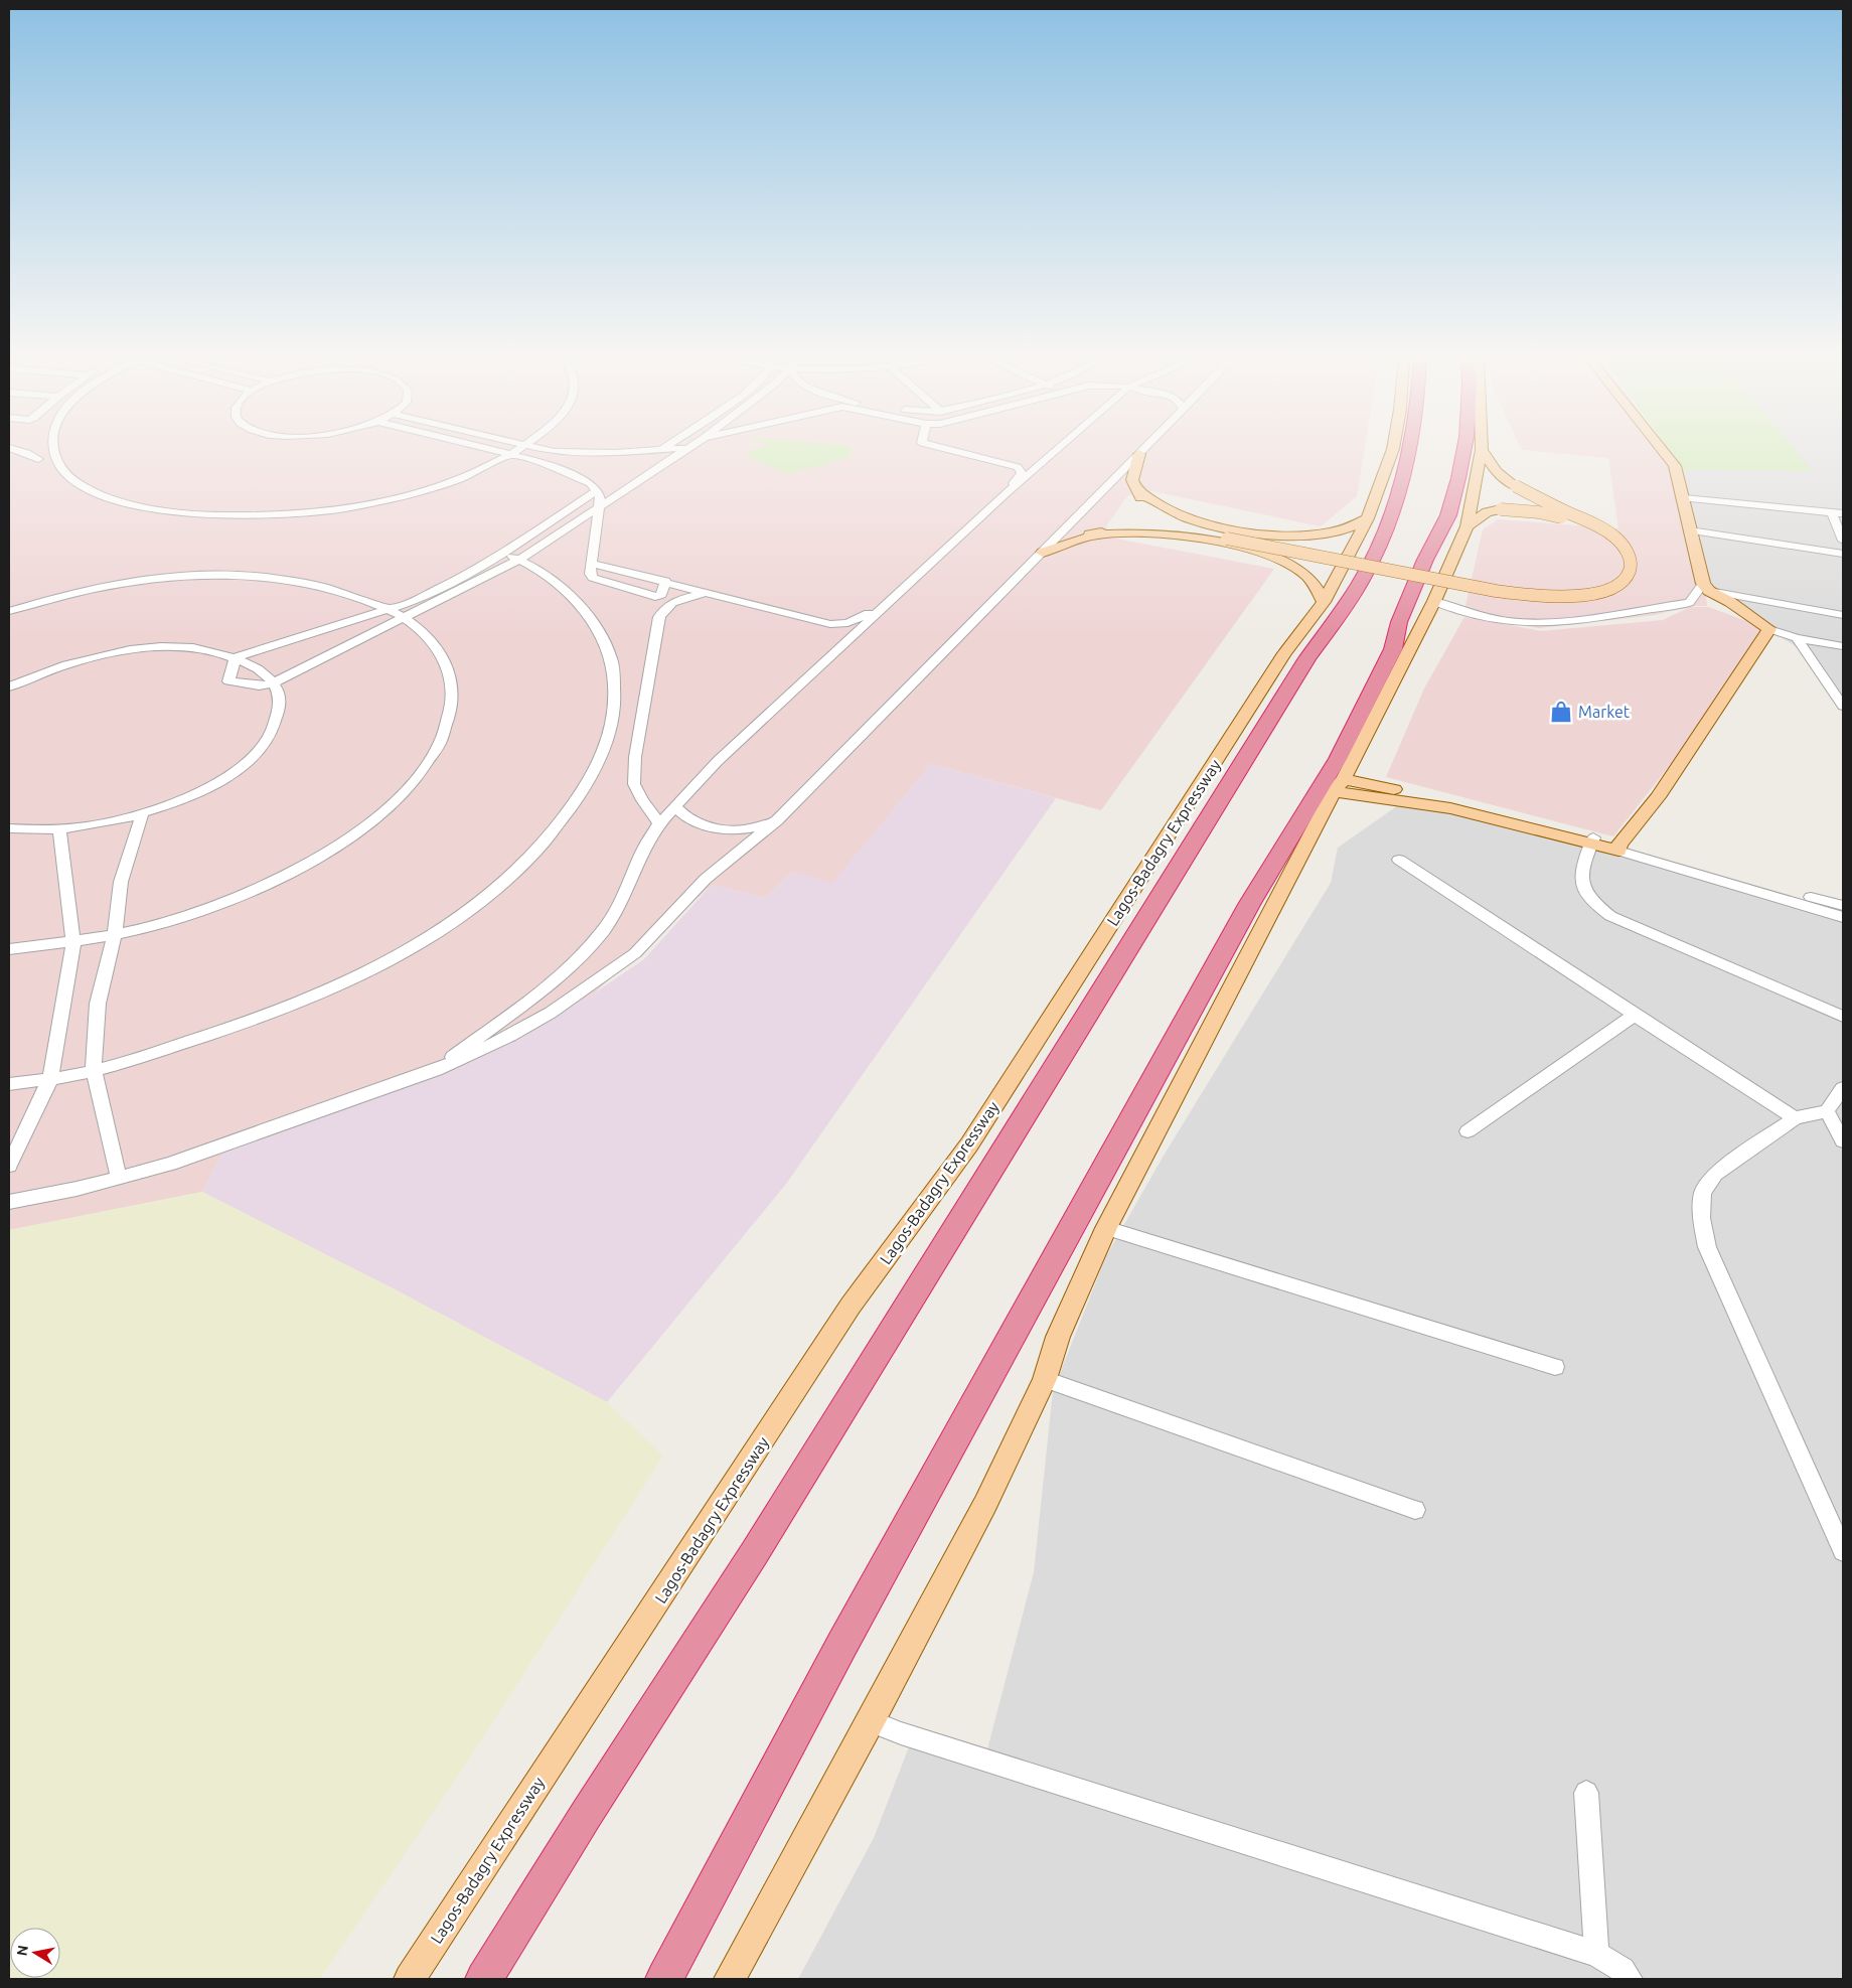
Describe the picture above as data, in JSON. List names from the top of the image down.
{
  "streets": {
    "highway": ["Lagos-Badagry Expressway"]
  },
  "places": {
    "shop": ["Market"]
  },
  "north": "left"
}
